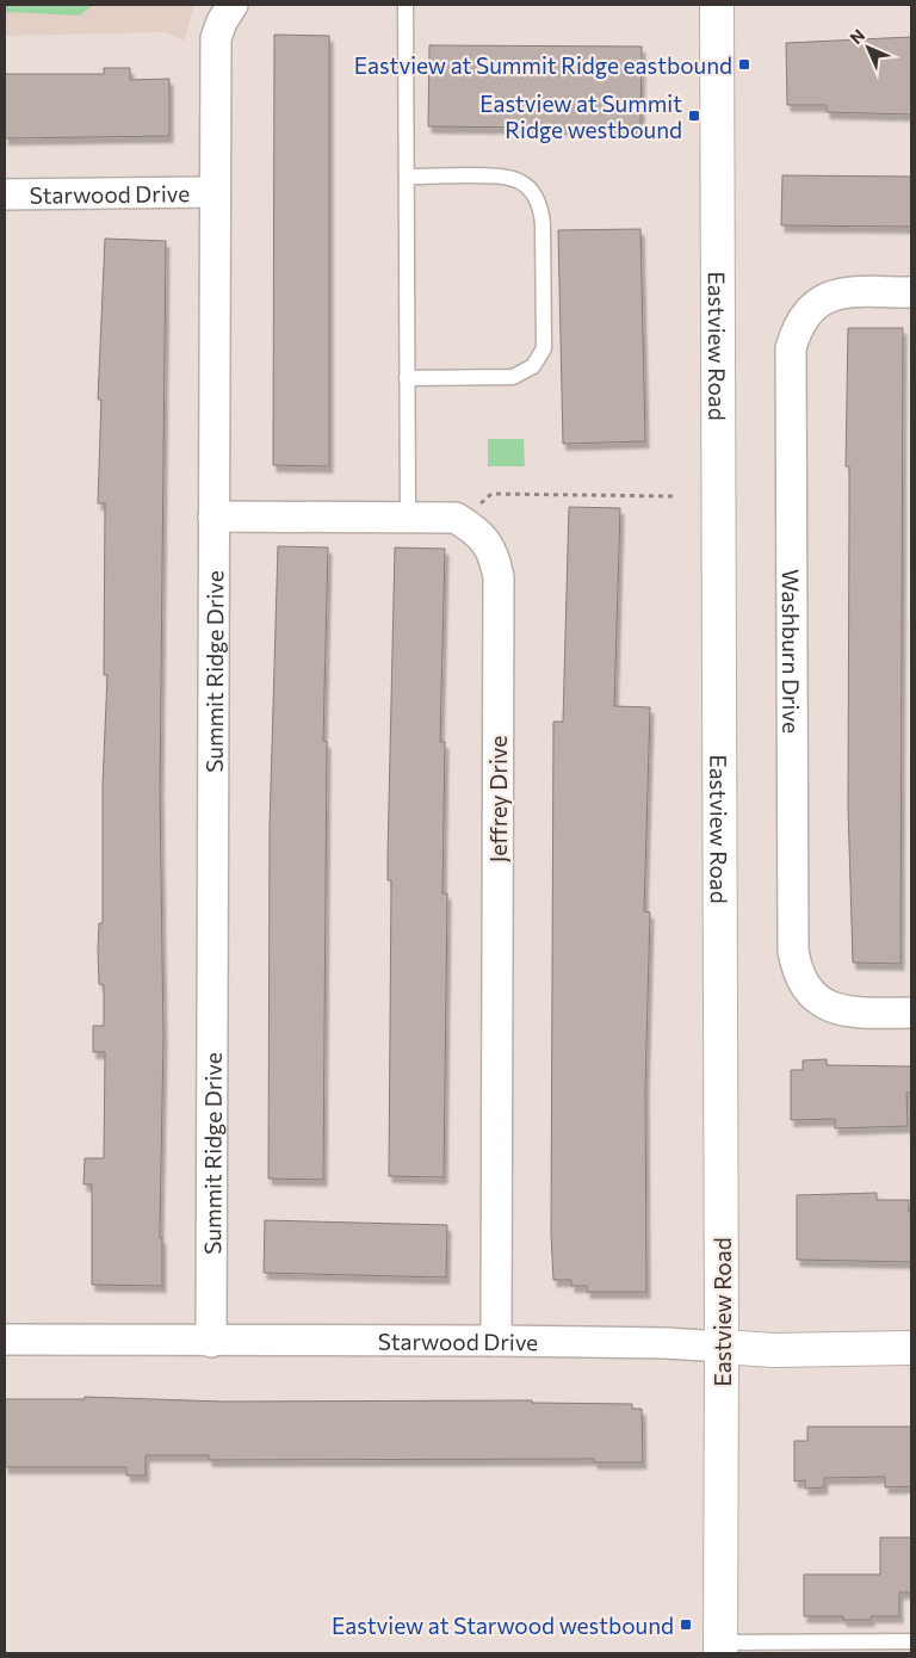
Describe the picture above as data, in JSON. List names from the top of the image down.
{
  "streets": {
    "street": [
      "Starwood Drive",
      "Eastview Road",
      "Washburn Drive",
      "Summit Ridge Drive",
      "Jeffrey Drive"
    ]
  },
  "crossings": [
    ["Starwood Drive", "Eastview Road"],
    ["Starwood Drive", "Summit Ridge Drive"],
    ["Starwood Drive", "Jeffrey Drive"],
    ["Summit Ridge Drive", "Jeffrey Drive"]
  ],
  "places": {
    "transit": ["Eastview at Summit Ridge eastbound", "Eastview at Summit Ridge westbound", "Eastview at Starwood westbound"]
  },
  "north": "top left"
}
